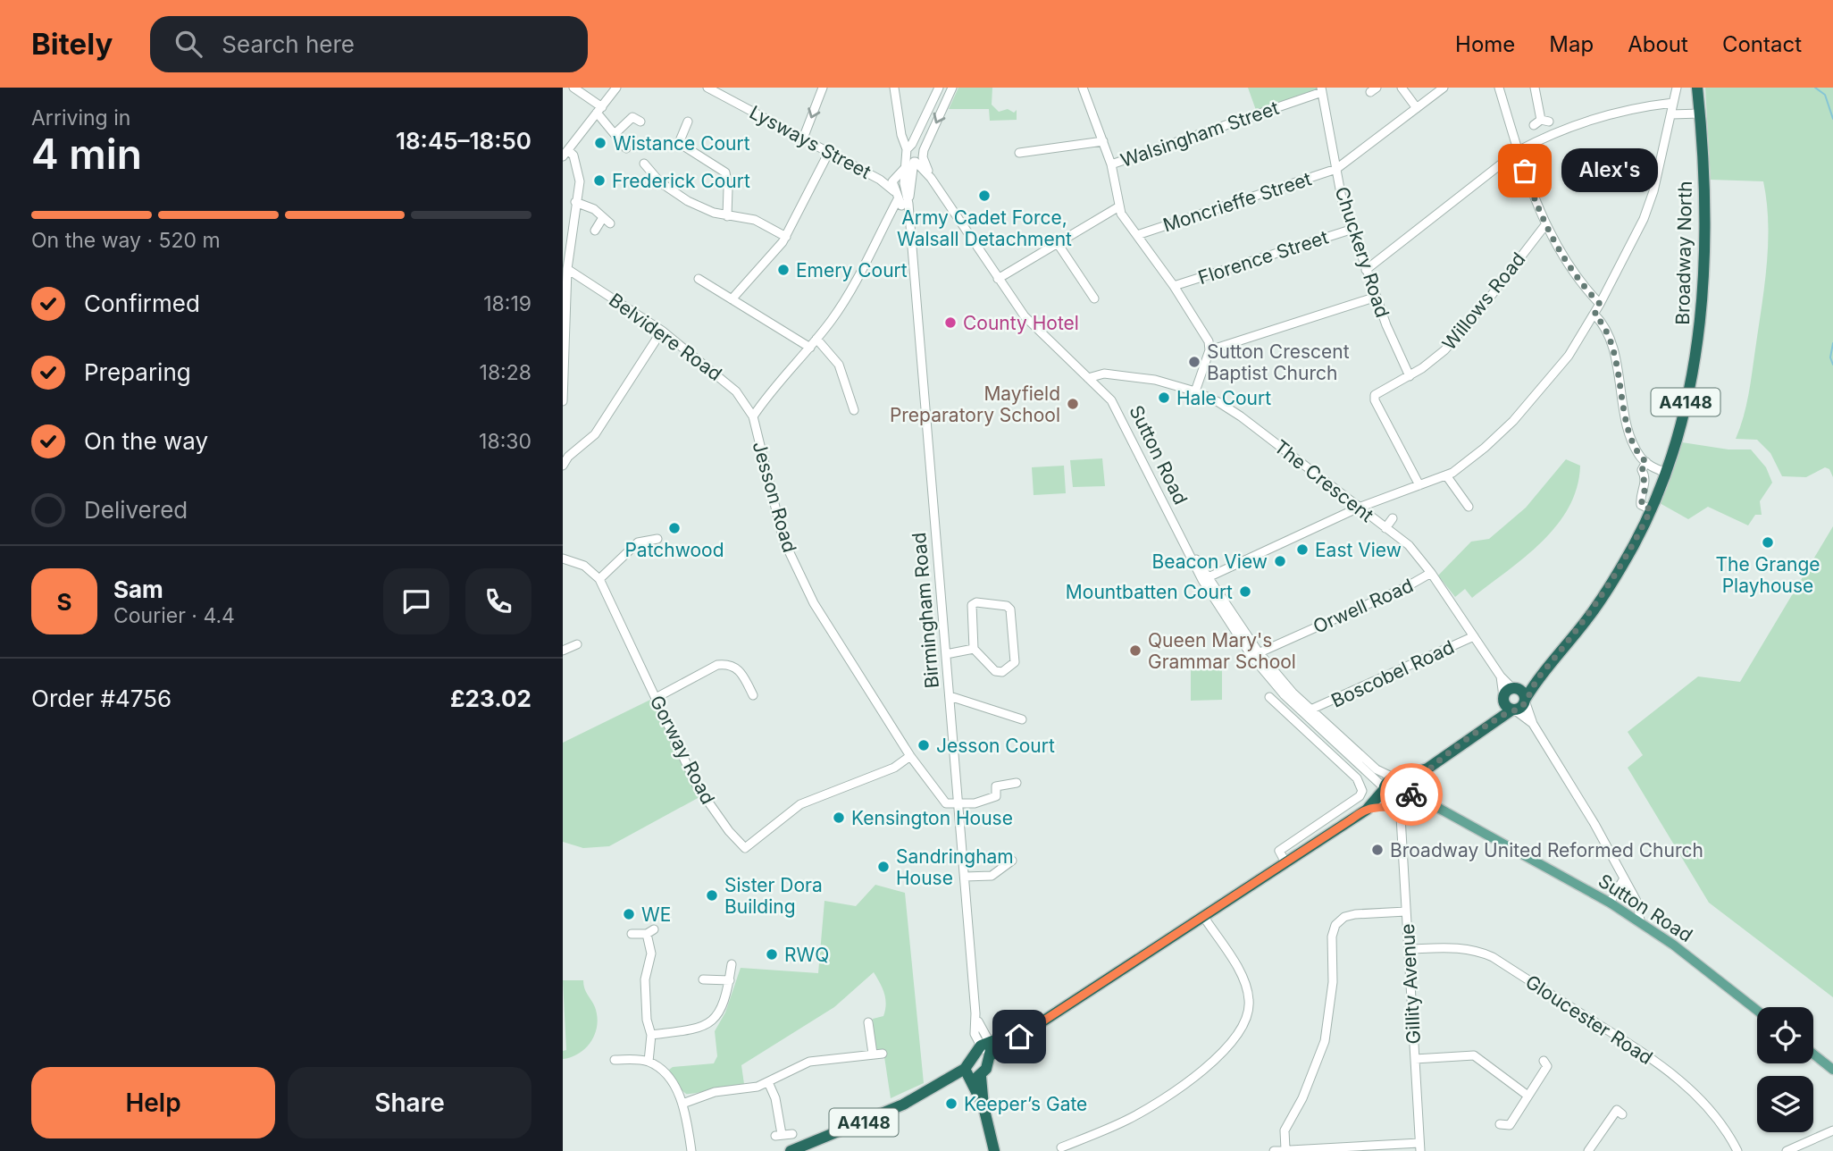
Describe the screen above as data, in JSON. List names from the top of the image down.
{
  "streets": {
    "highway": ["Broadway North", "A4148"],
    "main road": ["Sutton Road"],
    "street": [
      "Walsingham Street",
      "Lysways Street",
      "Moncrieffe Street",
      "Chuckery Road",
      "Florence Street",
      "Willows Road",
      "Belvidere Road",
      "The Crescent",
      "Jesson Road",
      "Orwell Road",
      "Birmingham Road",
      "Boscobel Road",
      "Gorway Road",
      "Gillity Avenue",
      "Gloucester Road"
    ]
  },
  "crossings": [
    ["Walsingham Street", "Chuckery Road"],
    ["Lysways Street", "Jesson Road"],
    ["Lysways Street", "Birmingham Road"],
    ["Moncrieffe Street", "Chuckery Road"],
    ["Chuckery Road", "Florence Street"],
    ["Chuckery Road", "Willows Road"],
    ["Broadway North", "Sutton Road"],
    ["Broadway North", "The Crescent"],
    ["Broadway North", "Gillity Avenue"],
    ["Belvidere Road", "Jesson Road"],
    ["Sutton Road", "The Crescent"],
    ["Sutton Road", "Orwell Road"],
    ["Sutton Road", "Birmingham Road"],
    ["Sutton Road", "Boscobel Road"],
    ["Sutton Road", "Gillity Avenue"],
    ["The Crescent", "Orwell Road"],
    ["The Crescent", "Boscobel Road"],
    ["Jesson Road", "Birmingham Road"],
    ["Jesson Road", "Gorway Road"],
    ["Gillity Avenue", "Gloucester Road"]
  ],
  "places": [
    "Wistance Court",
    "Alex's",
    "Frederick Court",
    "Army Cadet Force, Walsall Detachment",
    "Emery Court",
    "County Hotel",
    "Sutton Crescent Baptist Church",
    "Hale Court",
    "Mayfield Preparatory School",
    "Patchwood",
    "The Grange Playhouse",
    "East View",
    "Beacon View",
    "Mountbatten Court",
    "Queen Mary's Grammar School",
    "Jesson Court",
    "Kensington House",
    "Broadway United Reformed Church",
    "Sandringham House",
    "Sister Dora Building",
    "WE",
    "RWQ",
    "Keeper’s Gate"
  ],
  "page": {
    "header": "Bitely",
    "search": "Search here",
    "nav": [
      "Home",
      "Map",
      "About",
      "Contact"
    ],
    "heading": ["4 min", "Arriving in", "18:45–18:50"],
    "panel": [
      "Sam",
      "Courier · 4.4",
      "Order #4756",
      "£23.02"
    ],
    "bubble": "Alex's",
    "bar": "On the way · 520 m",
    "list": [
      ["Confirmed", "18:19"],
      ["Preparing", "18:28"],
      ["On the way", "18:30"],
      "Delivered"
    ],
    "round": "S",
    "buttons": ["Help", "Share"]
  }
}
